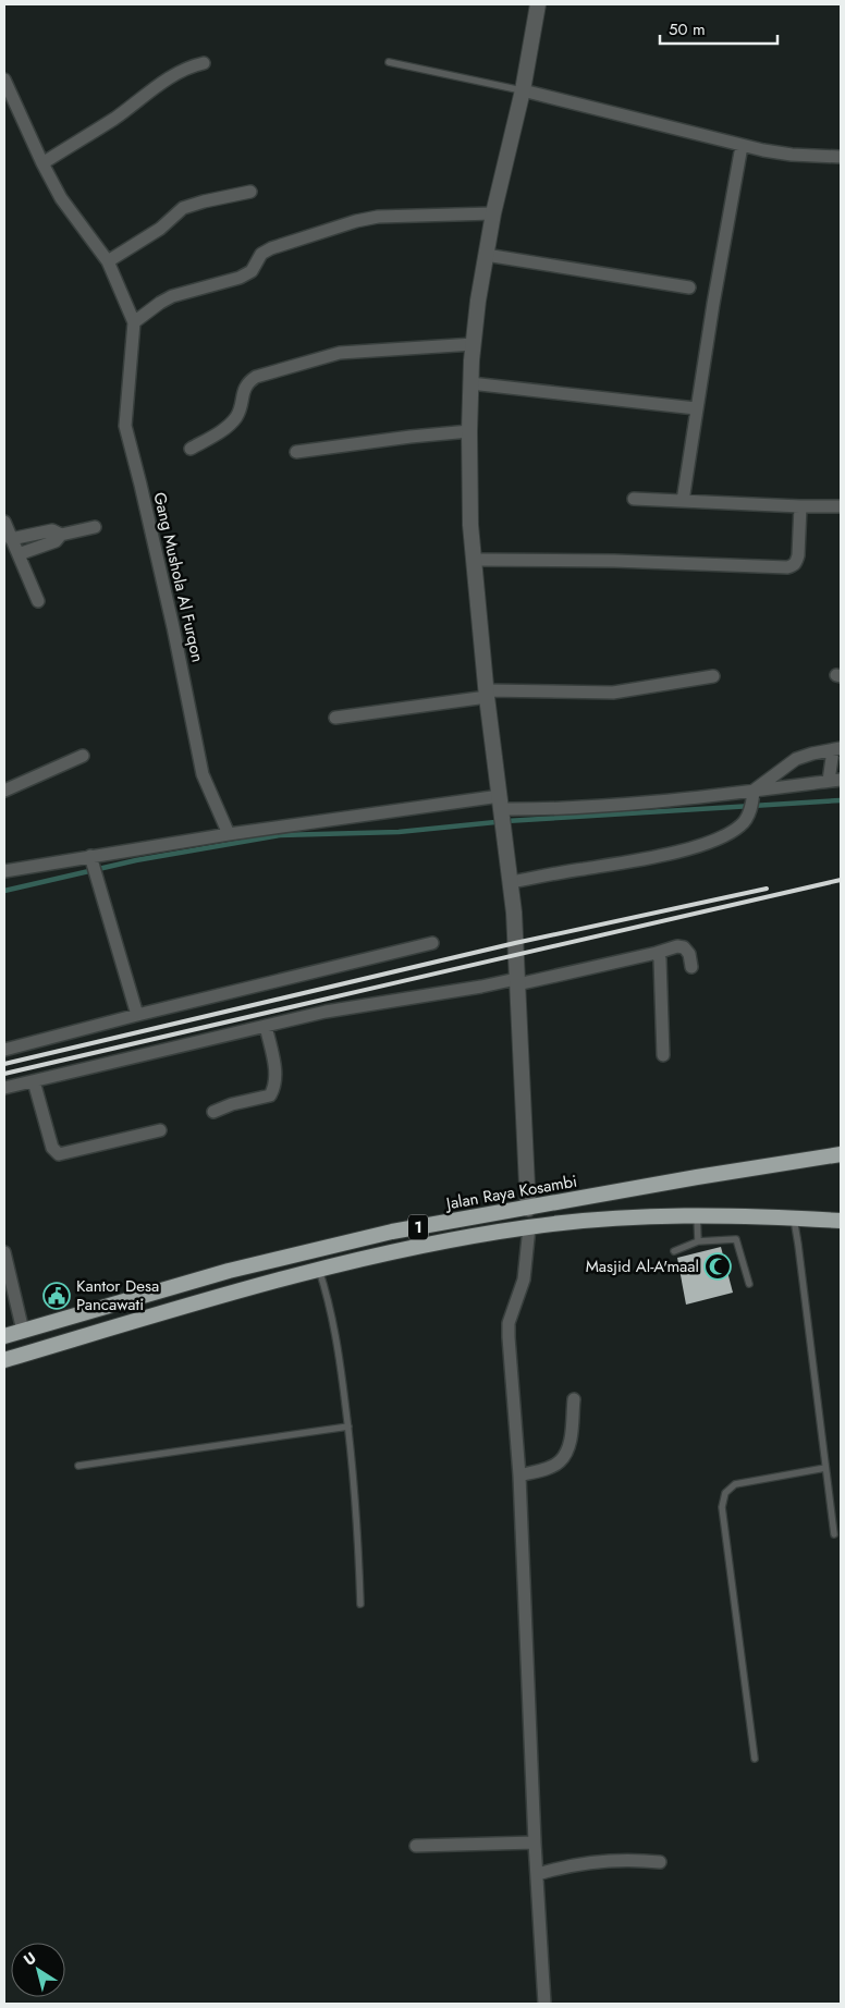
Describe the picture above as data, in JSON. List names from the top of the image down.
{
  "streets": {
    "highway": ["Jalan Raya Kosambi", "1"],
    "street": ["Gang Mushola Al Furqon"]
  },
  "places": {
    "mosque": ["Masjid Al-A'maal"],
    "public building": ["Kantor Desa Pancawati"]
  },
  "scale_bar": "50 m",
  "north": "top left"
}
